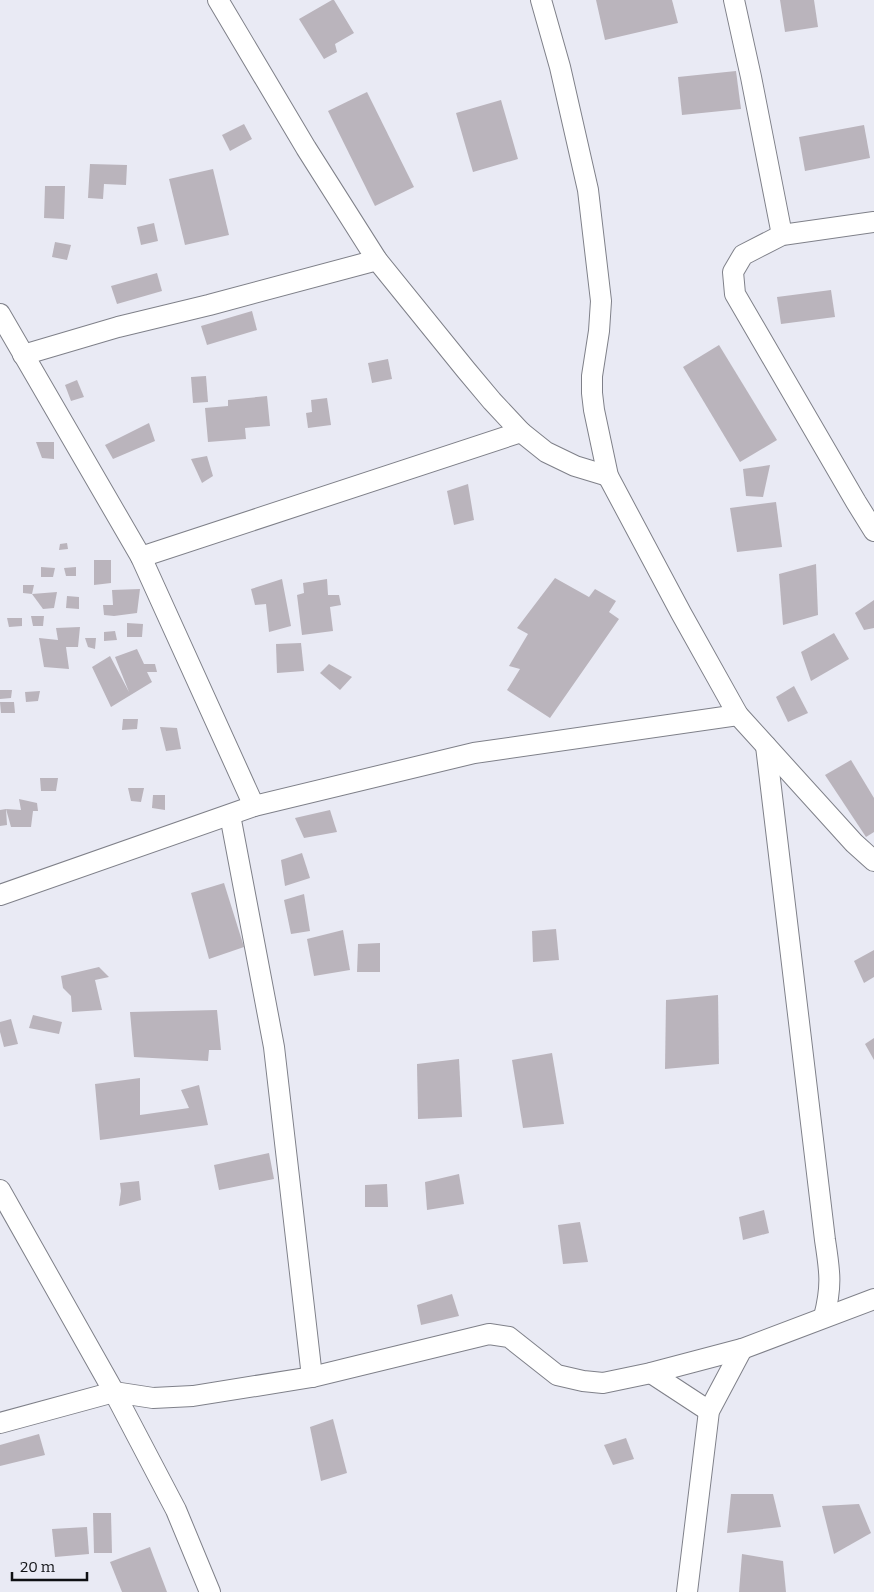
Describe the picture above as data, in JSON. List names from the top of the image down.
{
  "scale_bar": "20 m"
}
